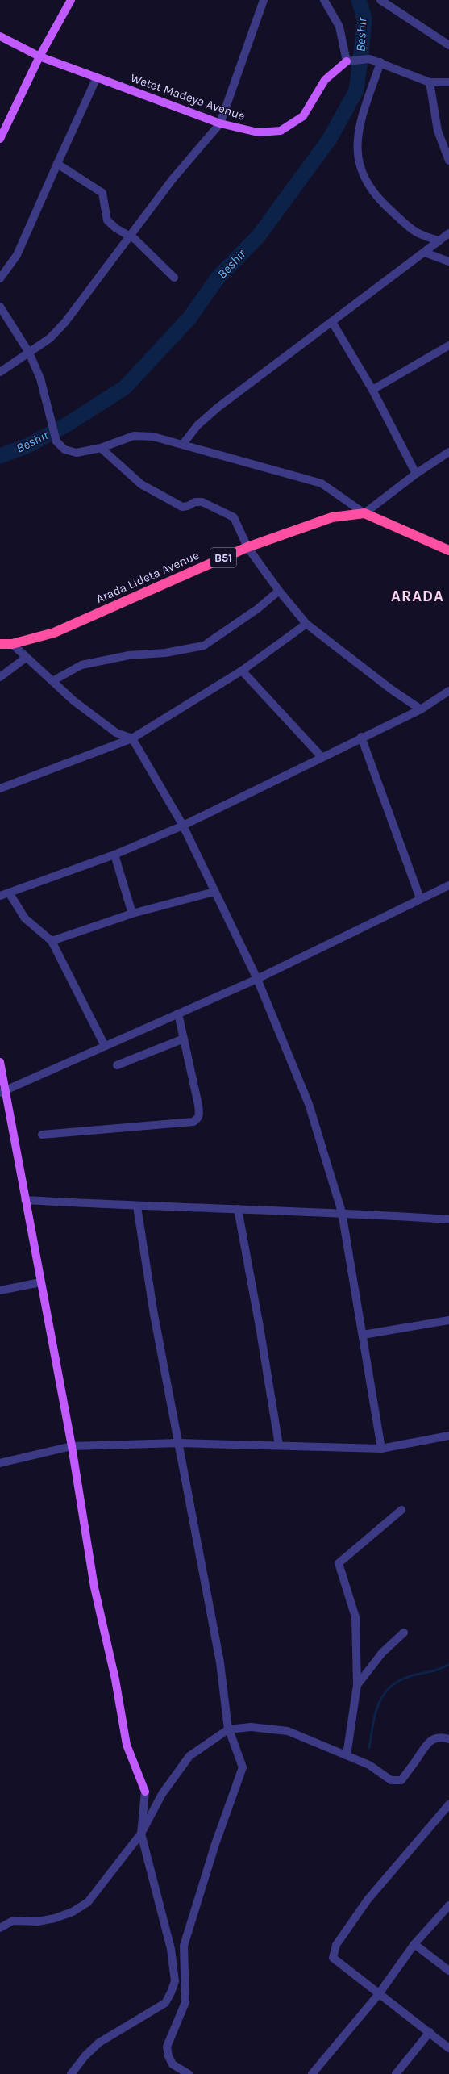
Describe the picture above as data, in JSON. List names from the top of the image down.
{
  "streets": {
    "highway": ["B51", "Arada Lideta Avenue"],
    "main road": ["Wetet Madeya Avenue"]
  },
  "districts": ["ARADA"],
  "water": ["Beshir"]
}
